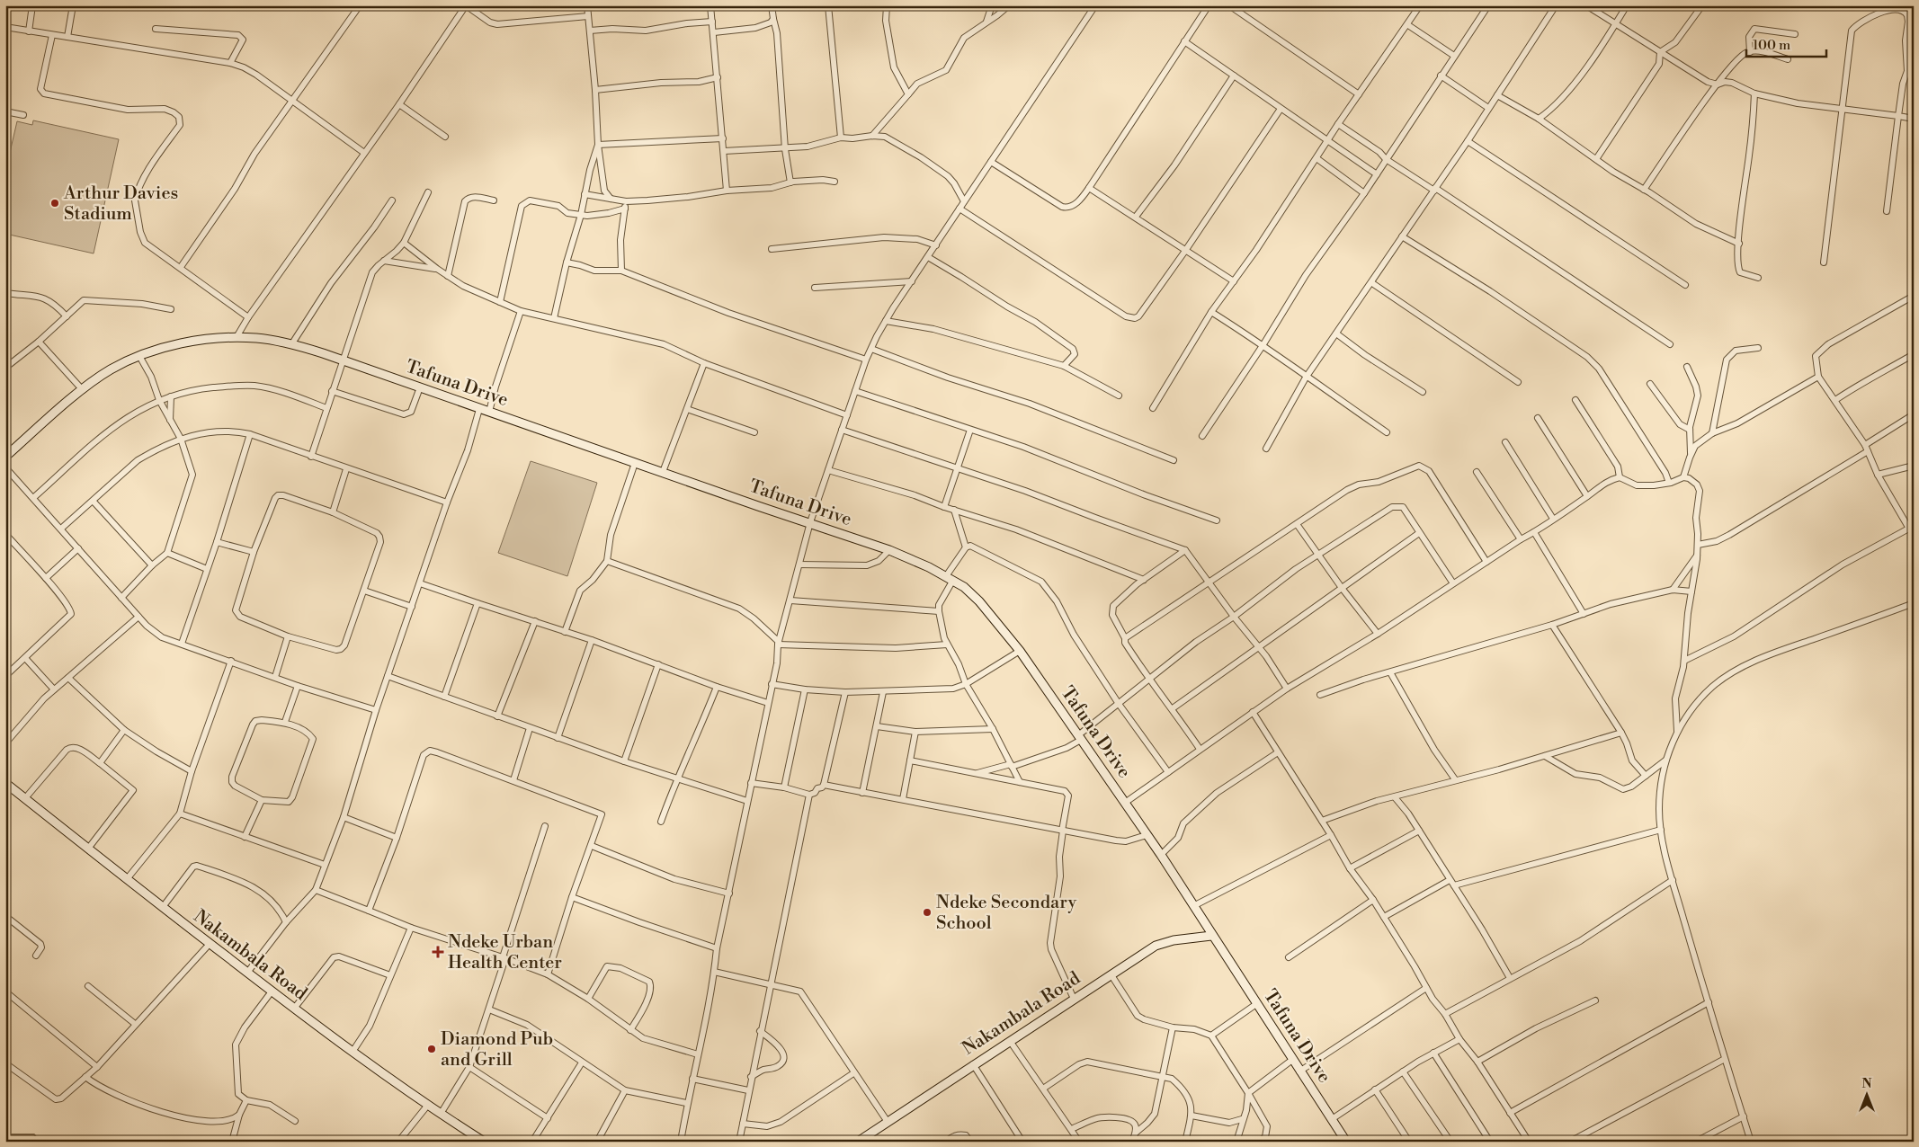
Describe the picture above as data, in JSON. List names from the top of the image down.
{
  "streets": {
    "main road": ["Tafuna Drive", "Nakambala Road"]
  },
  "crossings": [
    ["Tafuna Drive", "Nakambala Road"]
  ],
  "places": {
    "other": ["Arthur Davies Stadium", "Ndeke Secondary School", "Diamond Pub and Grill"],
    "health": ["Ndeke Urban Health Center"]
  },
  "scale_bar": "100 m",
  "north": "top"
}
